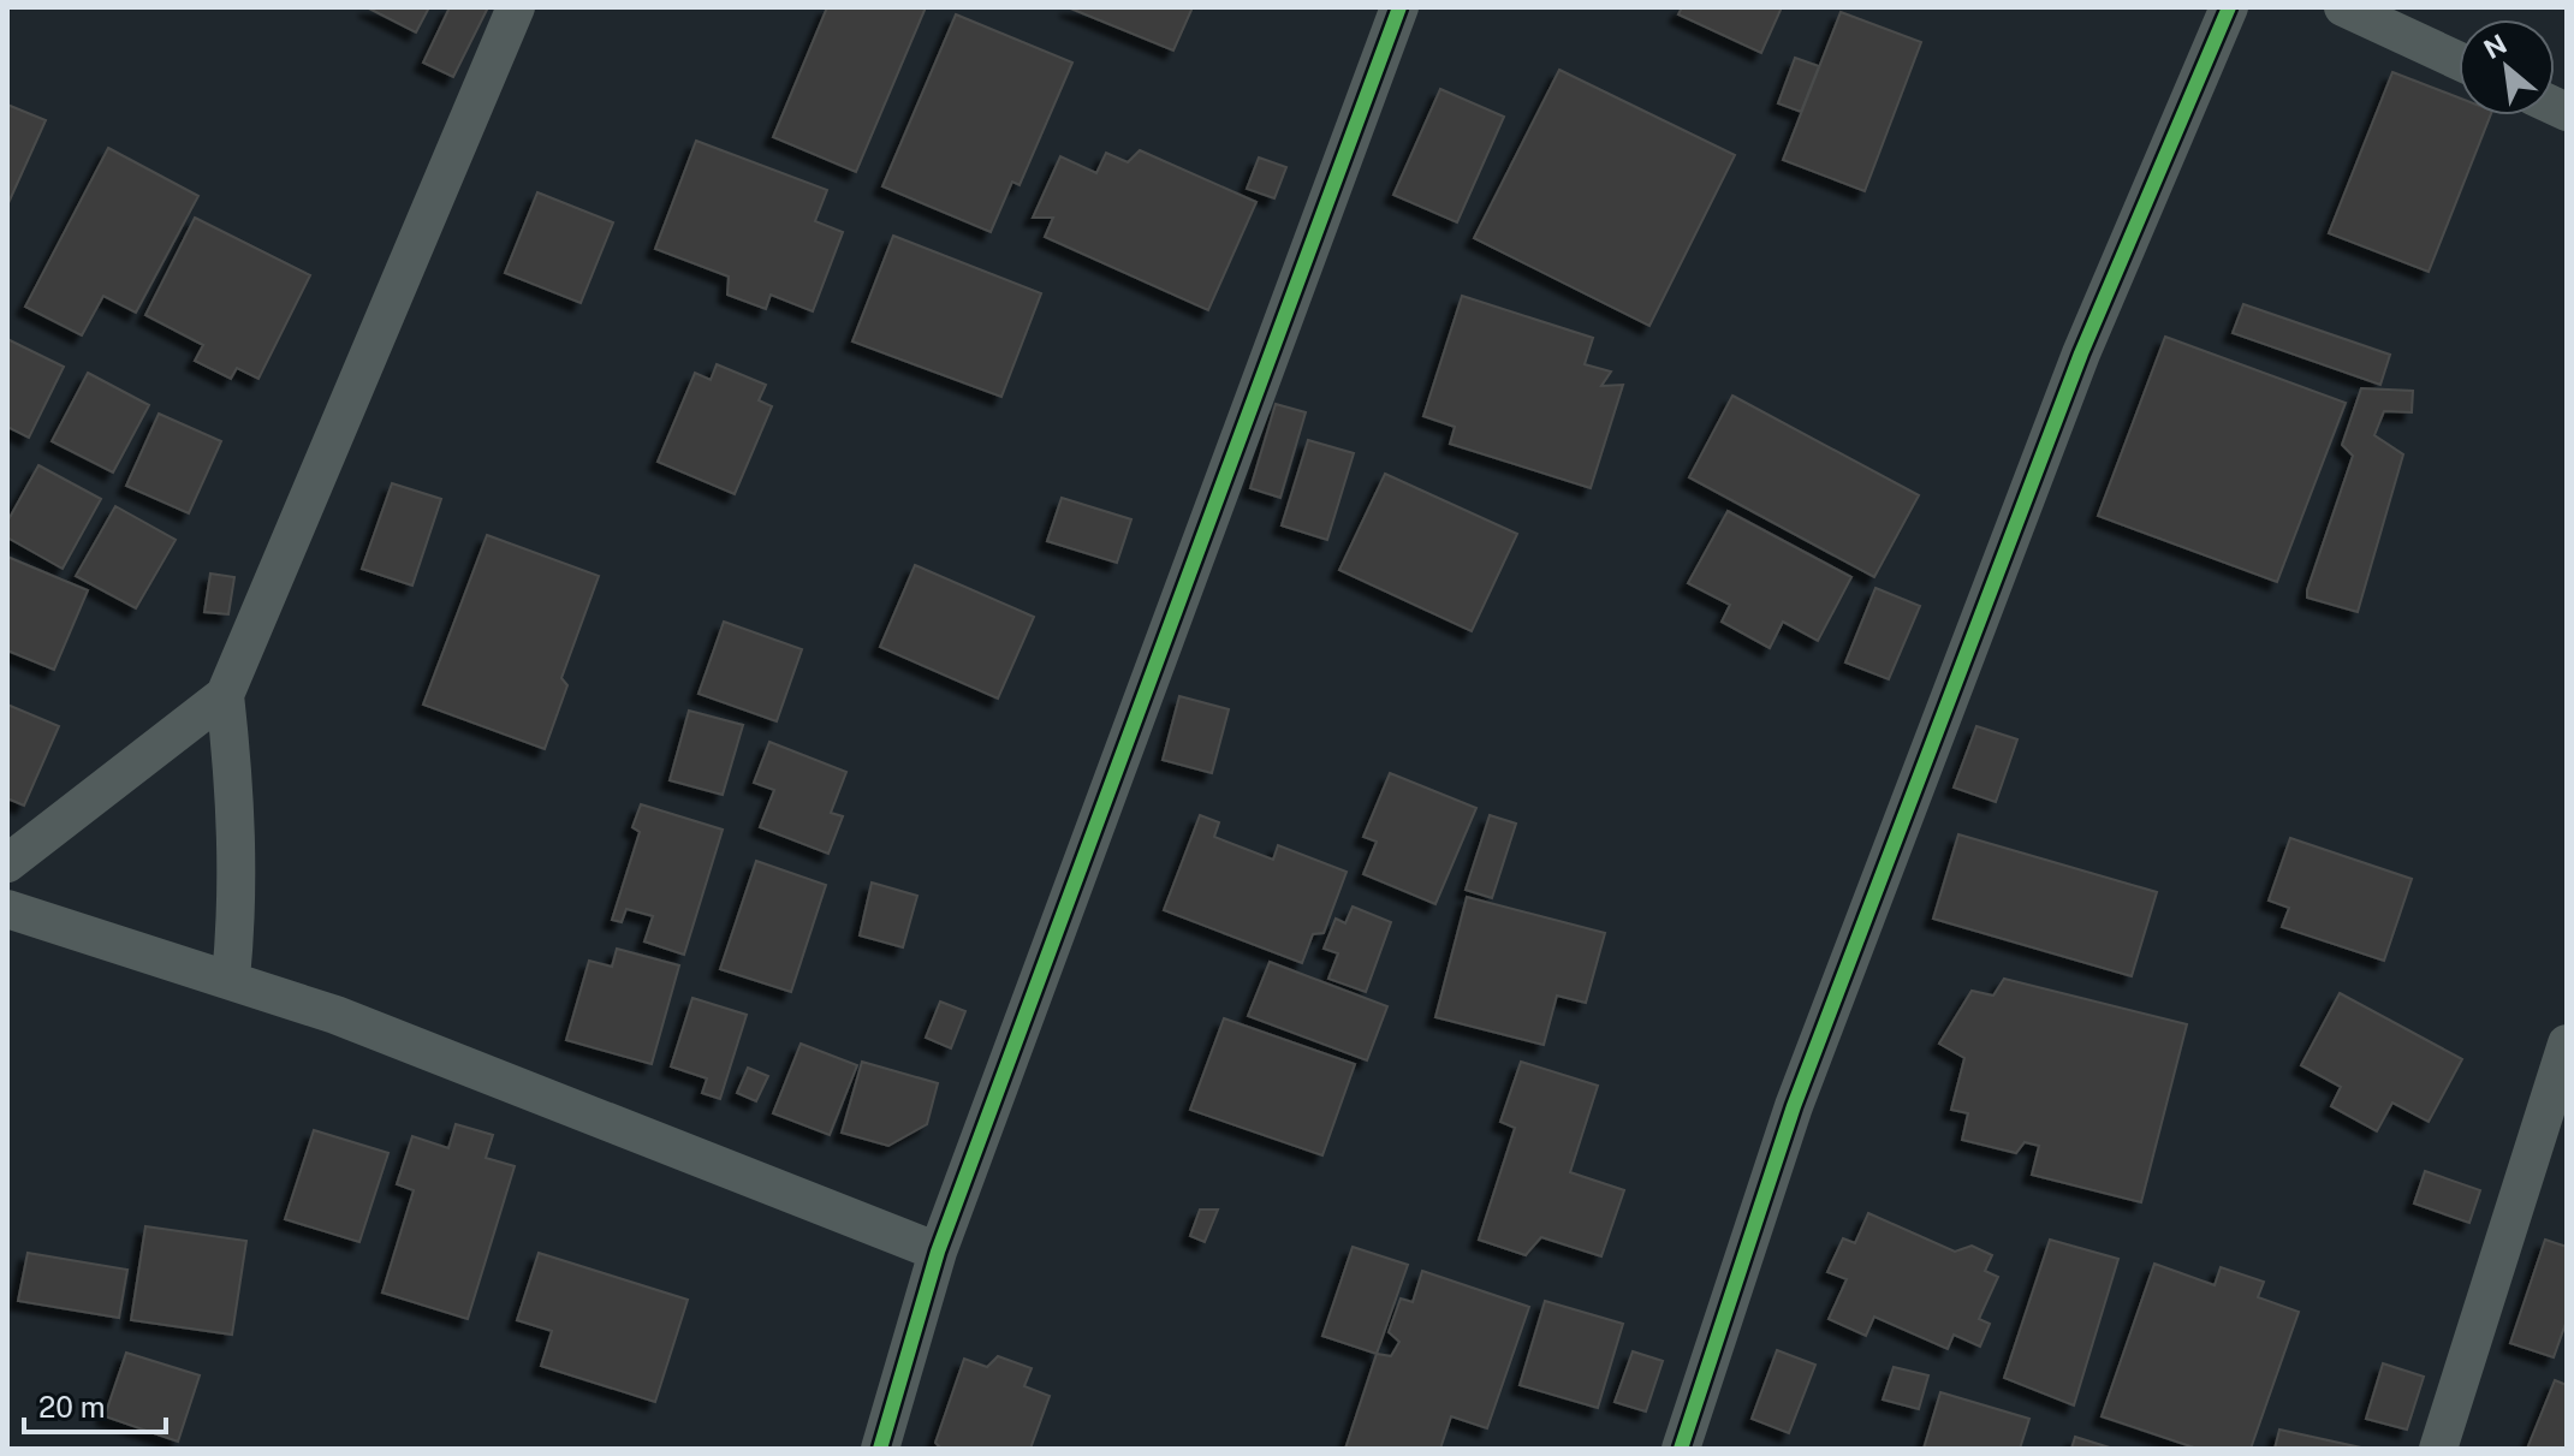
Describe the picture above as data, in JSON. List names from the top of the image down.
{
  "scale_bar": "20 m",
  "north": "top left"
}
